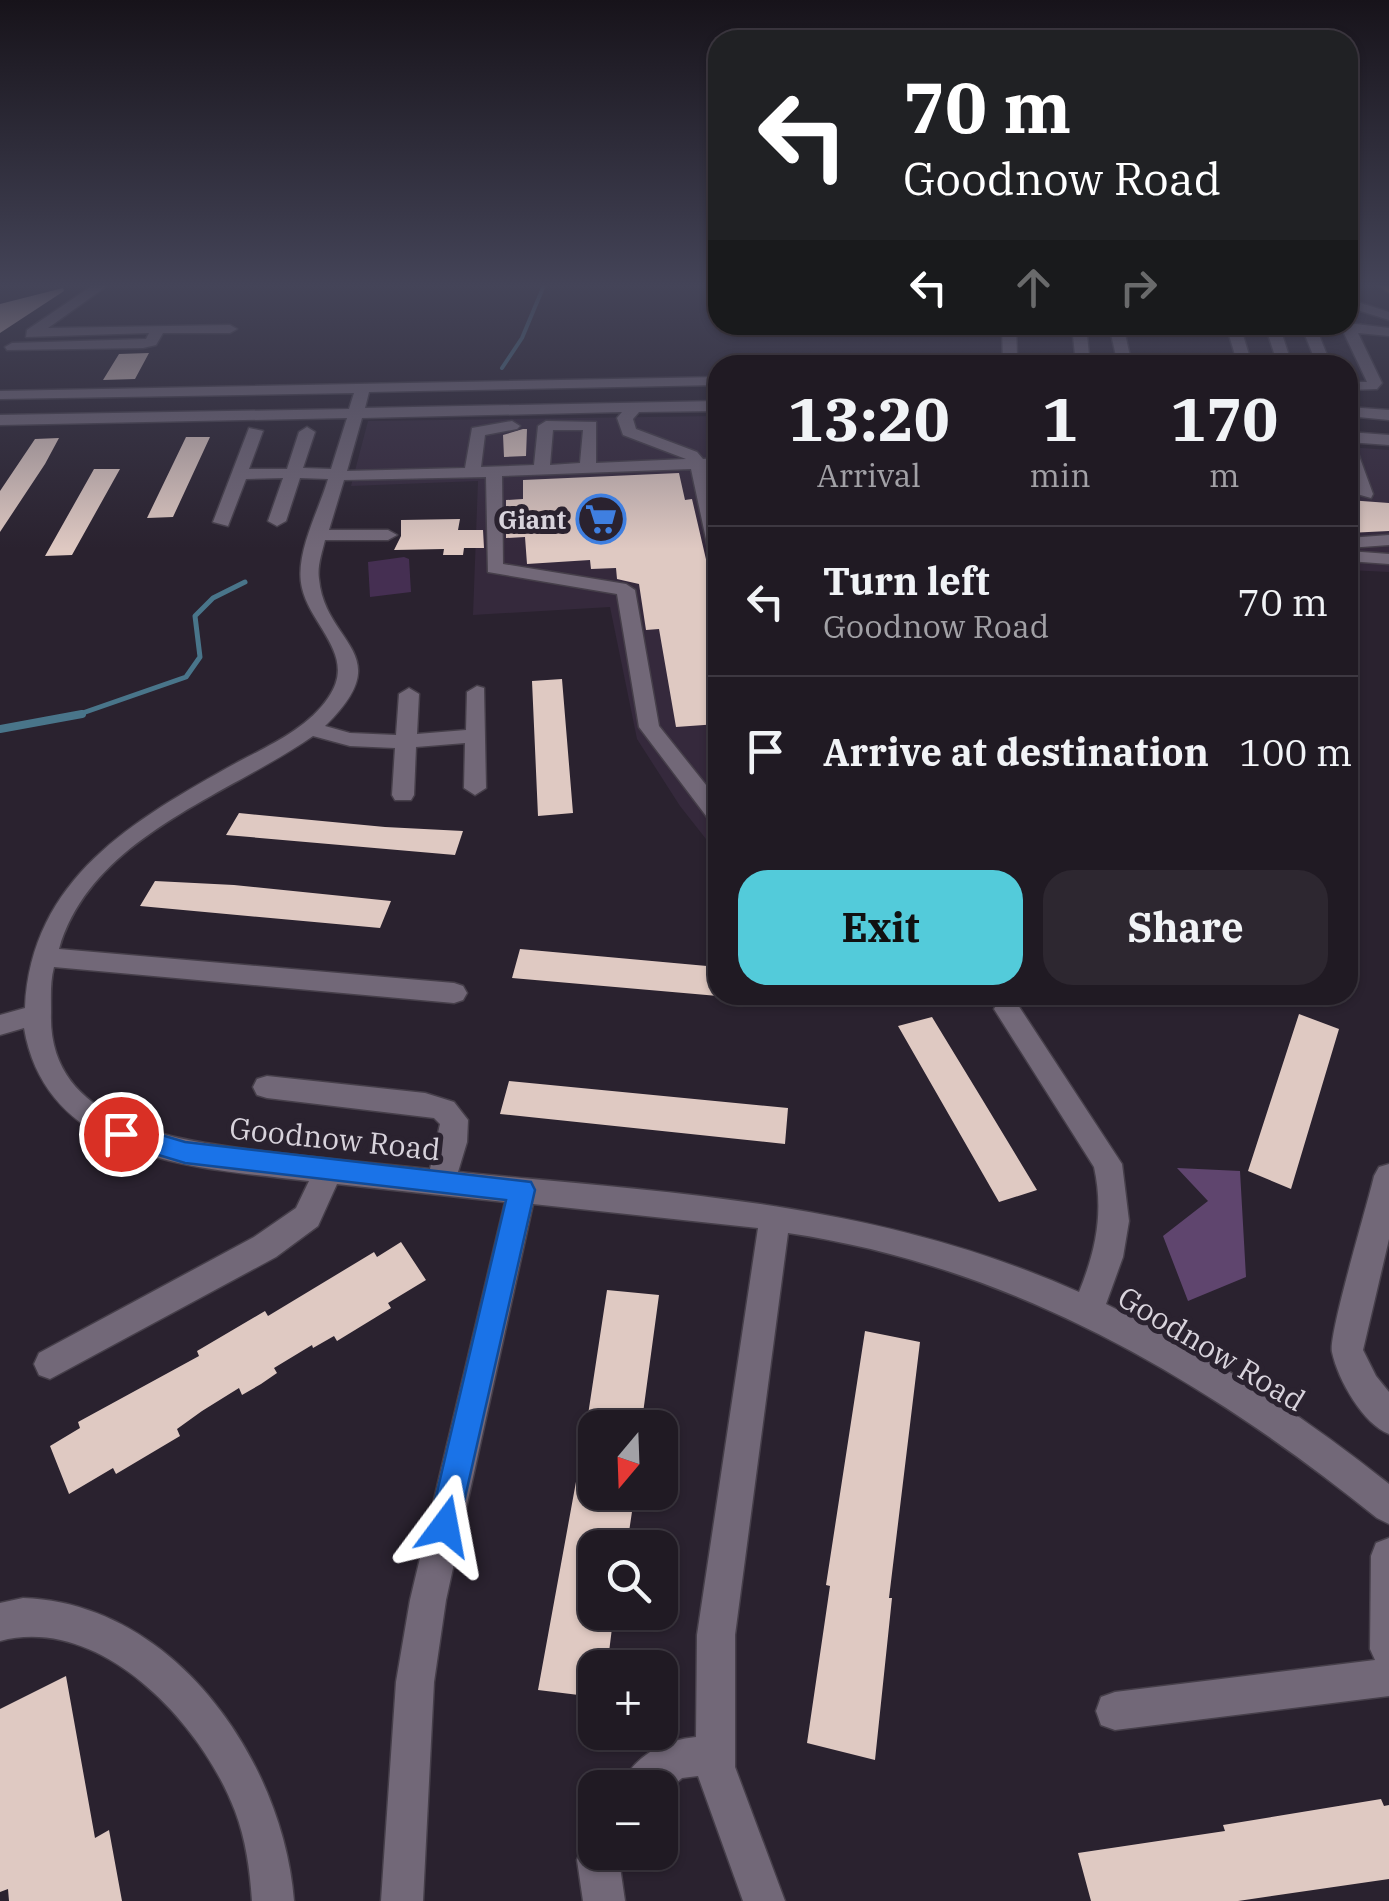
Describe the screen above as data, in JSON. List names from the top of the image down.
{
  "streets": {
    "street": ["Goodnow Road"]
  },
  "places": {
    "supermarket": ["Giant"]
  },
  "north": "bottom",
  "page": {
    "turn": ["70 m", "Goodnow Road"],
    "eta": [
      "13:20",
      "Arrival",
      "1",
      "min",
      "170",
      "m"
    ],
    "list": [
      {
        "name": "Turn left",
        "note": "Goodnow Road",
        "value": "70 m"
      },
      {
        "name": "Arrive at destination",
        "value": "100 m"
      }
    ],
    "buttons": ["Exit", "Share"],
    "map_buttons": ["+", "−"]
  }
}
